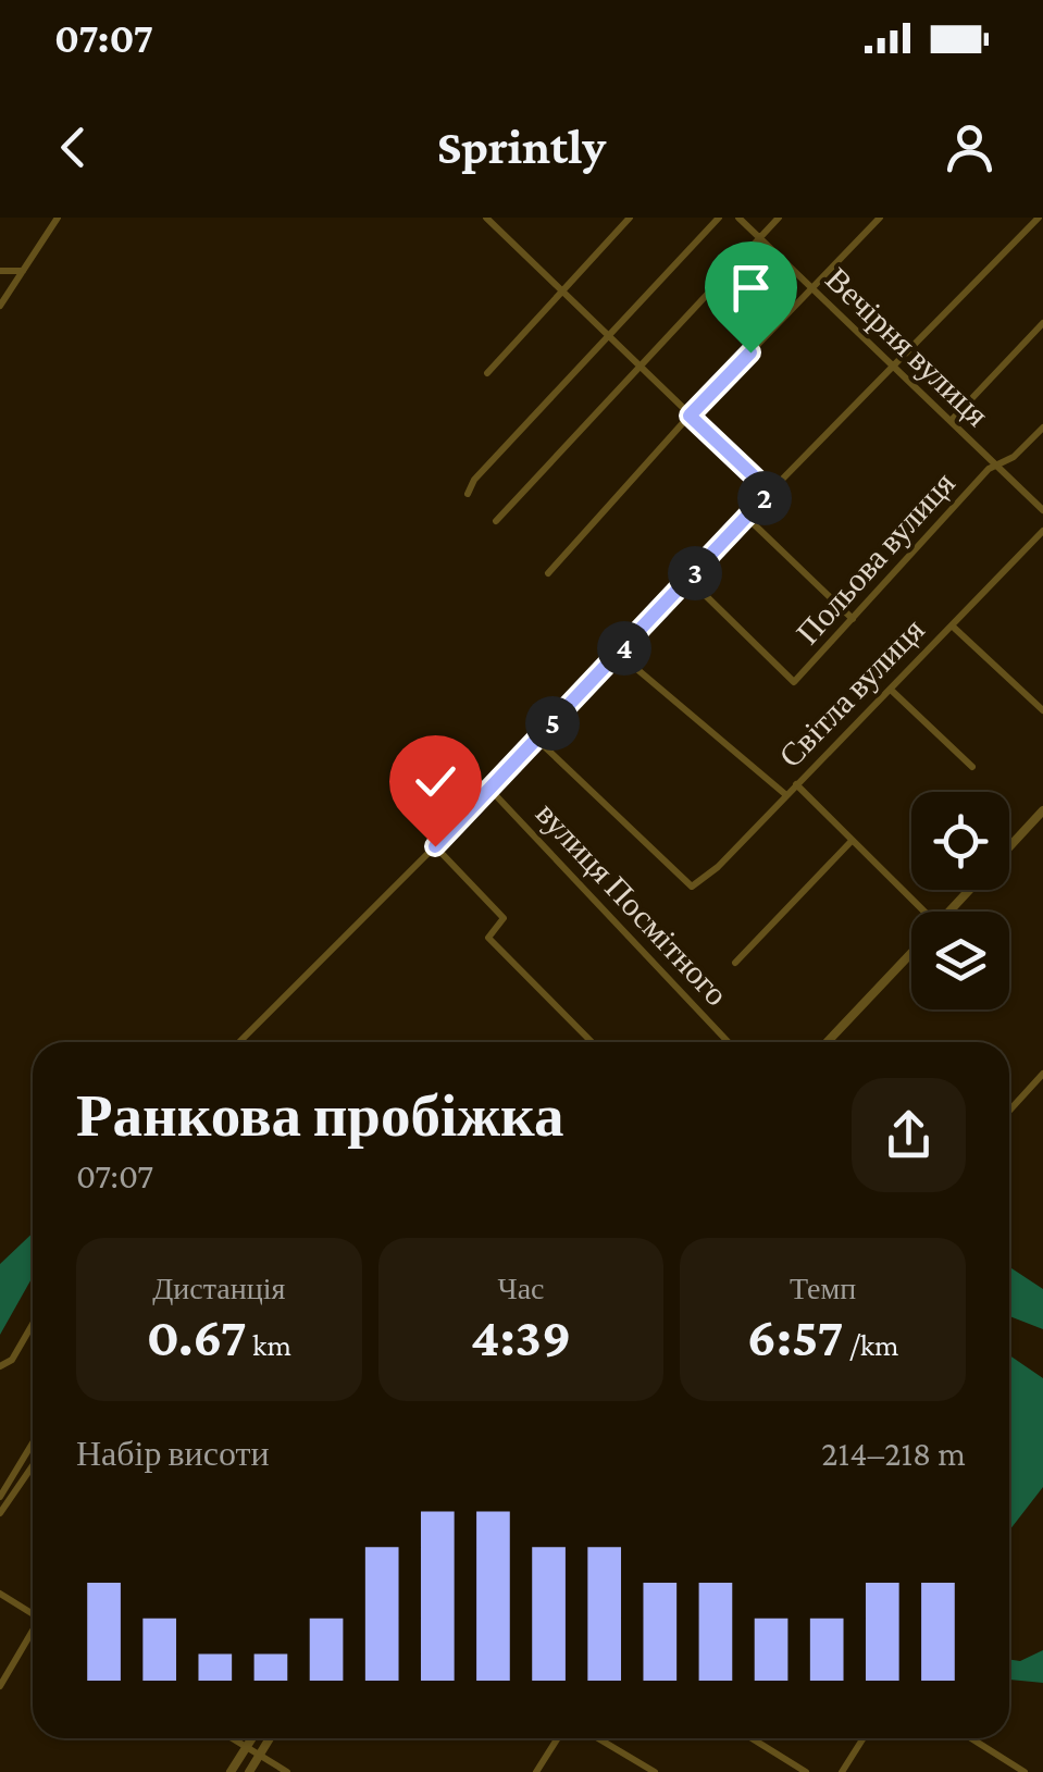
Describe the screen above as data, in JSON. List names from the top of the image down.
{
  "streets": {
    "street": [
      "Вечірня вулиця",
      "Польова вулиця",
      "Світла вулиця",
      "вулиця Посмітного"
    ]
  },
  "crossings": [
    ["Вечірня вулиця", "Польова вулиця"]
  ],
  "page": {
    "status": "07:07",
    "header": "Sprintly",
    "pins": [
      "2",
      "3",
      "4",
      "5"
    ],
    "heading": ["Ранкова пробіжка", "07:07"],
    "stats": [
      ["Дистанція", "0.67 km"],
      ["Час", "4:39"],
      ["Темп", "6:57 /km"]
    ],
    "chart": ["Набір висоти", "214–218 m"]
  }
}
